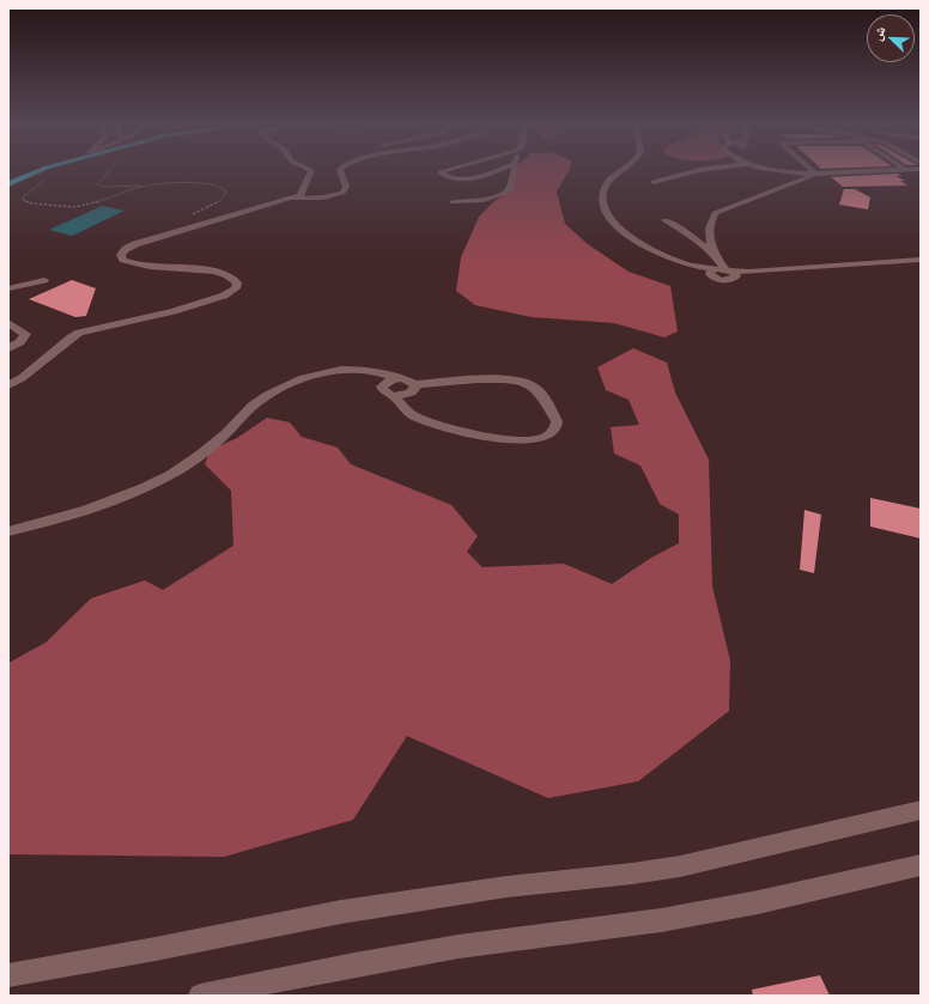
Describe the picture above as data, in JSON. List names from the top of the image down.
{
  "north": "top left"
}
